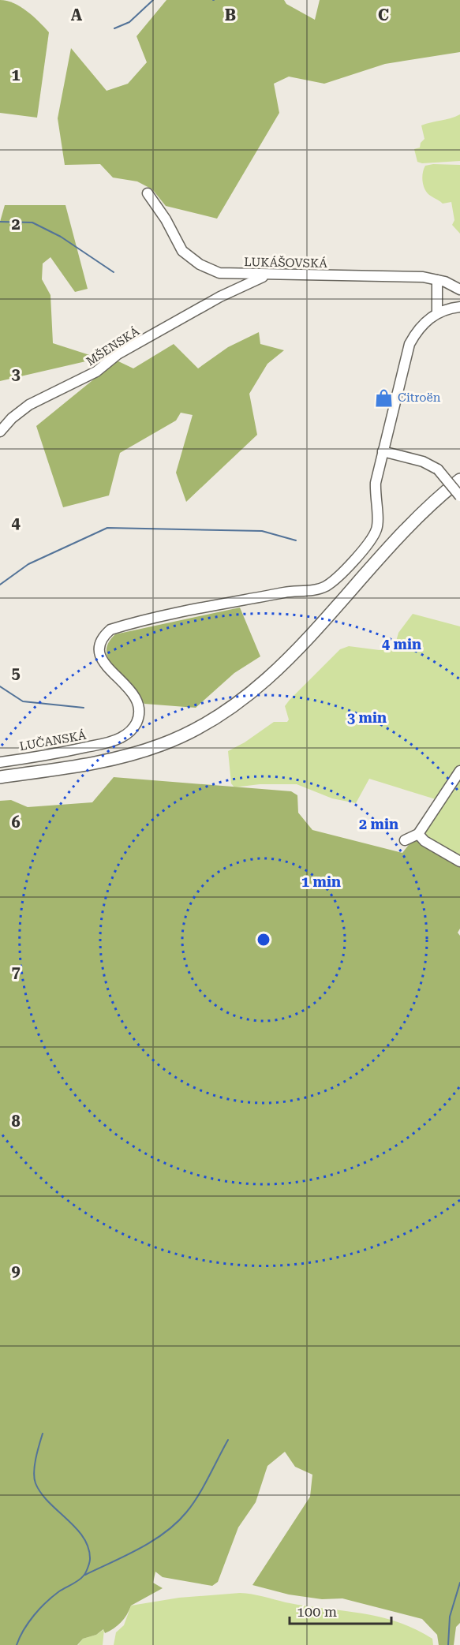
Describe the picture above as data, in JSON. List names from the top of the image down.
{
  "streets": {
    "street": ["LUKÁŠOVSKÁ", "MŠENSKÁ", "LUČANSKÁ"]
  },
  "crossings": [
    ["LUKÁŠOVSKÁ", "MŠENSKÁ"]
  ],
  "places": {
    "shop": ["Citroën"]
  },
  "scale_bar": "100 m",
  "grid": {
    "columns": ["A", "B", "C"],
    "rows": [
      "1",
      "2",
      "3",
      "4",
      "5",
      "6",
      "7",
      "8",
      "9"
    ]
  },
  "rings": [
    "4 min",
    "3 min",
    "2 min",
    "1 min"
  ]
}
